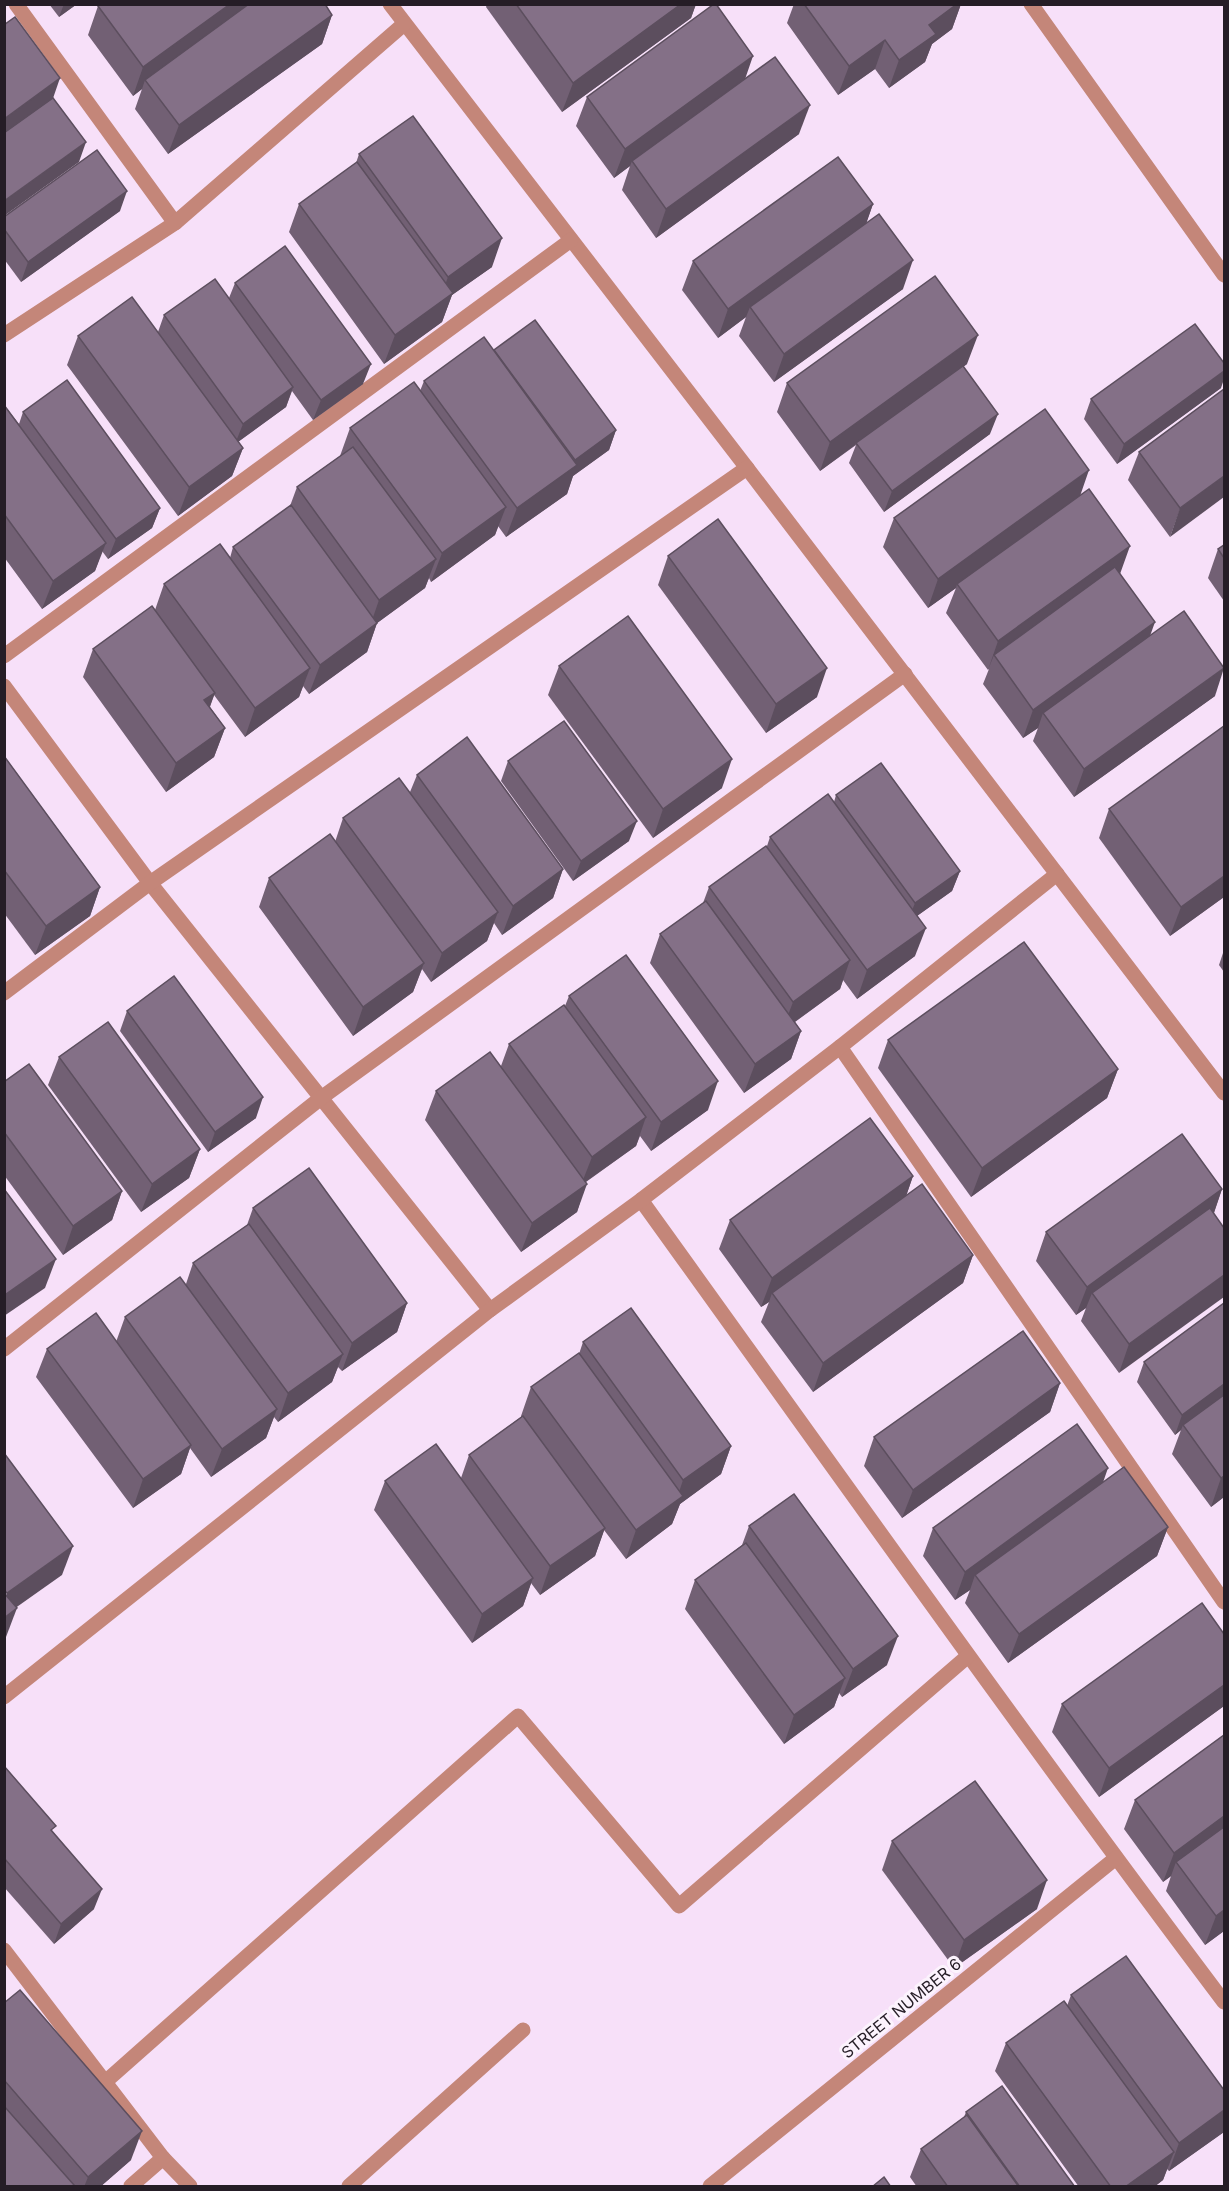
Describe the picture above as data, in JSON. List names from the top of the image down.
{
  "streets": {
    "street": ["STREET NUMBER 6"]
  }
}
